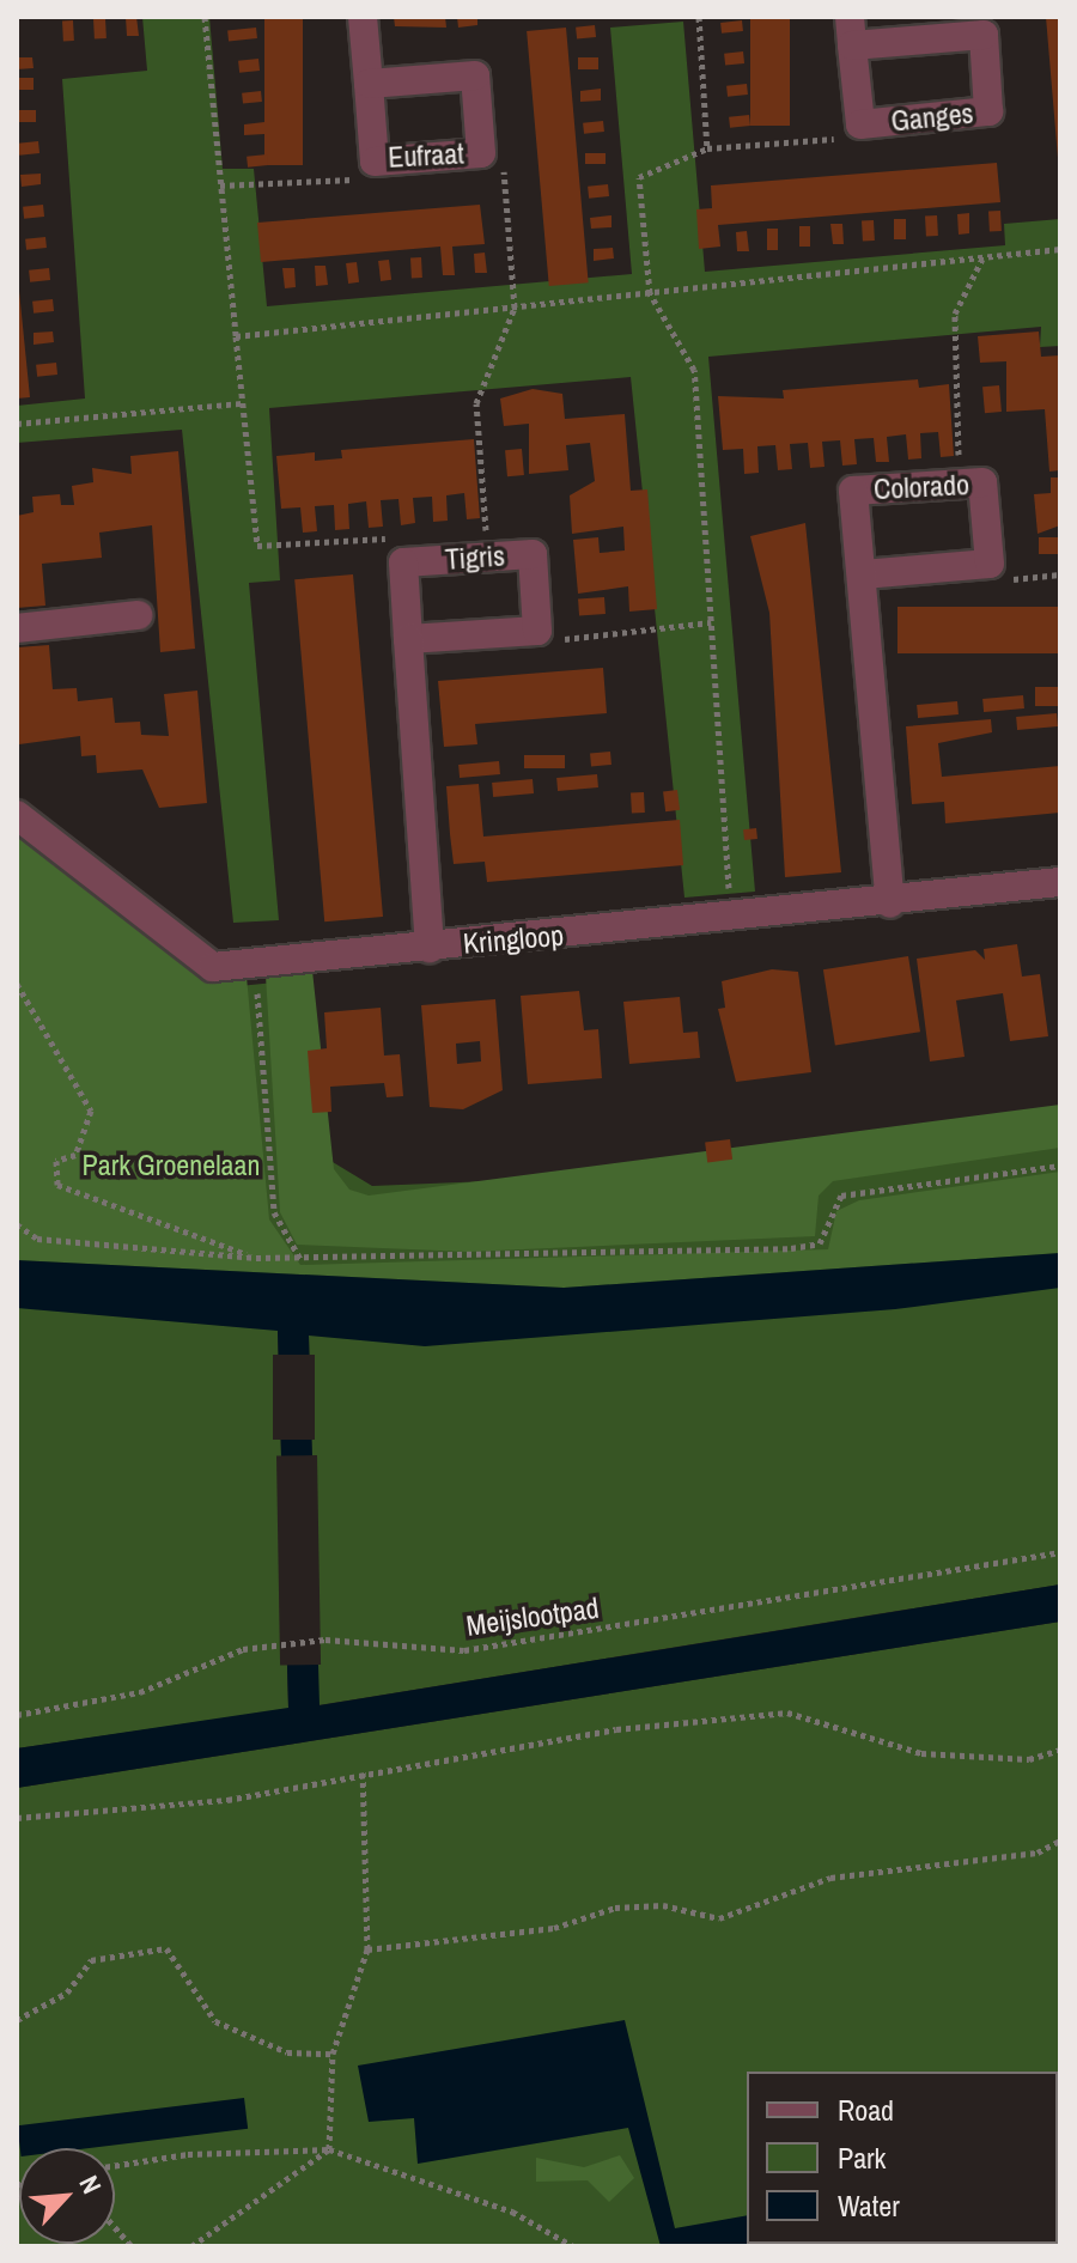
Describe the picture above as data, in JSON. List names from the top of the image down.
{
  "streets": {
    "street": [
      "Ganges",
      "Eufraat",
      "Colorado",
      "Tigris",
      "Kringloop"
    ],
    "path": ["Meijslootpad"]
  },
  "crossings": [
    ["Colorado", "Kringloop"],
    ["Tigris", "Kringloop"]
  ],
  "parks": ["Park Groenelaan"],
  "legend": ["Road", "Park", "Water"],
  "north": "top right"
}
